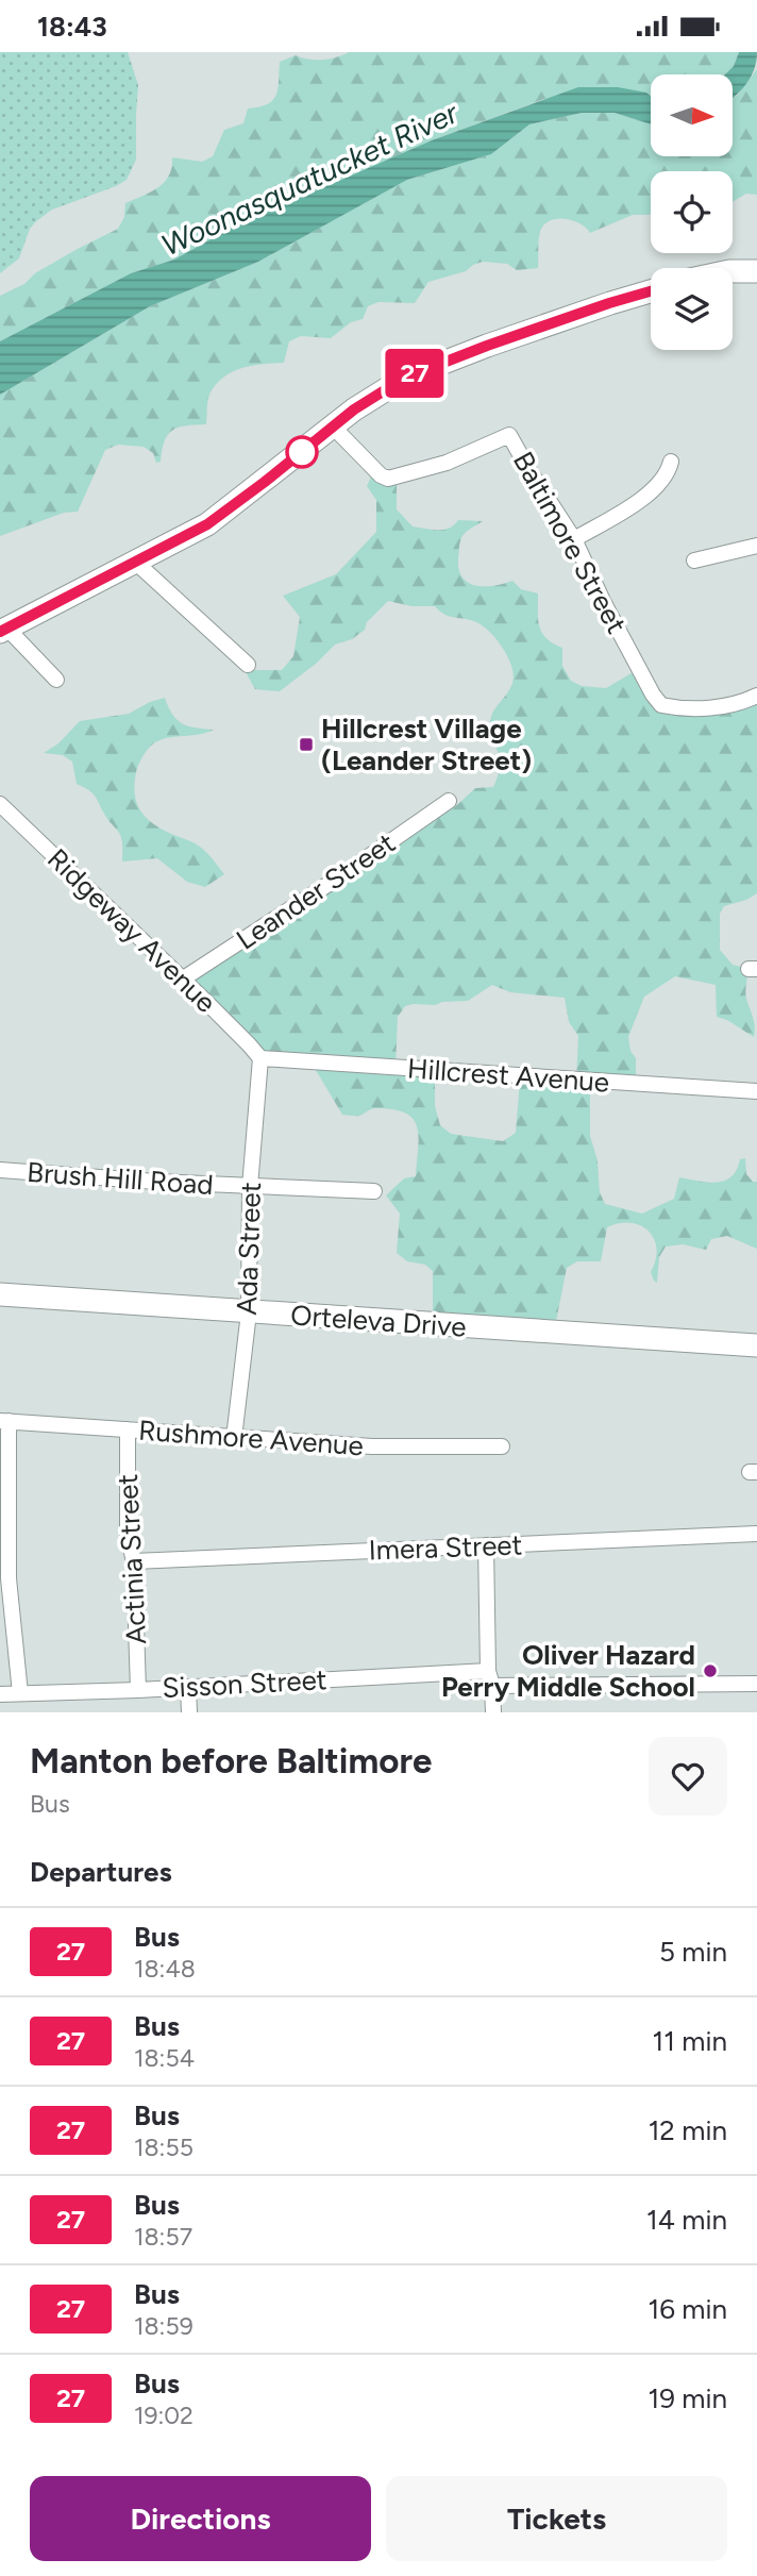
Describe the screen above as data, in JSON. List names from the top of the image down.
{
  "streets": {
    "main road": ["Orteleva Drive"],
    "street": [
      "Baltimore Street",
      "Leander Street",
      "Ridgeway Avenue",
      "Hillcrest Avenue",
      "Brush Hill Road",
      "Ada Street",
      "Rushmore Avenue",
      "Imera Street",
      "Actinia Street",
      "Sisson Street"
    ]
  },
  "crossings": [
    ["Leander Street", "Ridgeway Avenue"],
    ["Ridgeway Avenue", "Hillcrest Avenue"],
    ["Ridgeway Avenue", "Ada Street"],
    ["Hillcrest Avenue", "Ada Street"],
    ["Brush Hill Road", "Ada Street"],
    ["Ada Street", "Orteleva Drive"],
    ["Ada Street", "Rushmore Avenue"],
    ["Rushmore Avenue", "Actinia Street"],
    ["Imera Street", "Actinia Street"],
    ["Actinia Street", "Sisson Street"]
  ],
  "water": ["Woonasquatucket River"],
  "places": {
    "transit": ["Hillcrest Village (Leander Street)"],
    "other": ["Oliver Hazard Perry Middle School"]
  },
  "lines": ["bus line 27"],
  "north": "right",
  "page": {
    "status": "18:43",
    "on_map": "27",
    "heading": [
      ["Manton before Baltimore", "Bus"],
      "Departures"
    ],
    "list": [
      {
        "mark": "27",
        "name": "Bus",
        "note": "18:48",
        "value": "5 min"
      },
      {
        "mark": "27",
        "name": "Bus",
        "note": "18:54",
        "value": "11 min"
      },
      {
        "mark": "27",
        "name": "Bus",
        "note": "18:55",
        "value": "12 min"
      },
      {
        "mark": "27",
        "name": "Bus",
        "note": "18:57",
        "value": "14 min"
      },
      {
        "mark": "27",
        "name": "Bus",
        "note": "18:59",
        "value": "16 min"
      },
      {
        "mark": "27",
        "name": "Bus",
        "note": "19:02",
        "value": "19 min"
      }
    ],
    "buttons": ["Directions", "Tickets"]
  }
}
